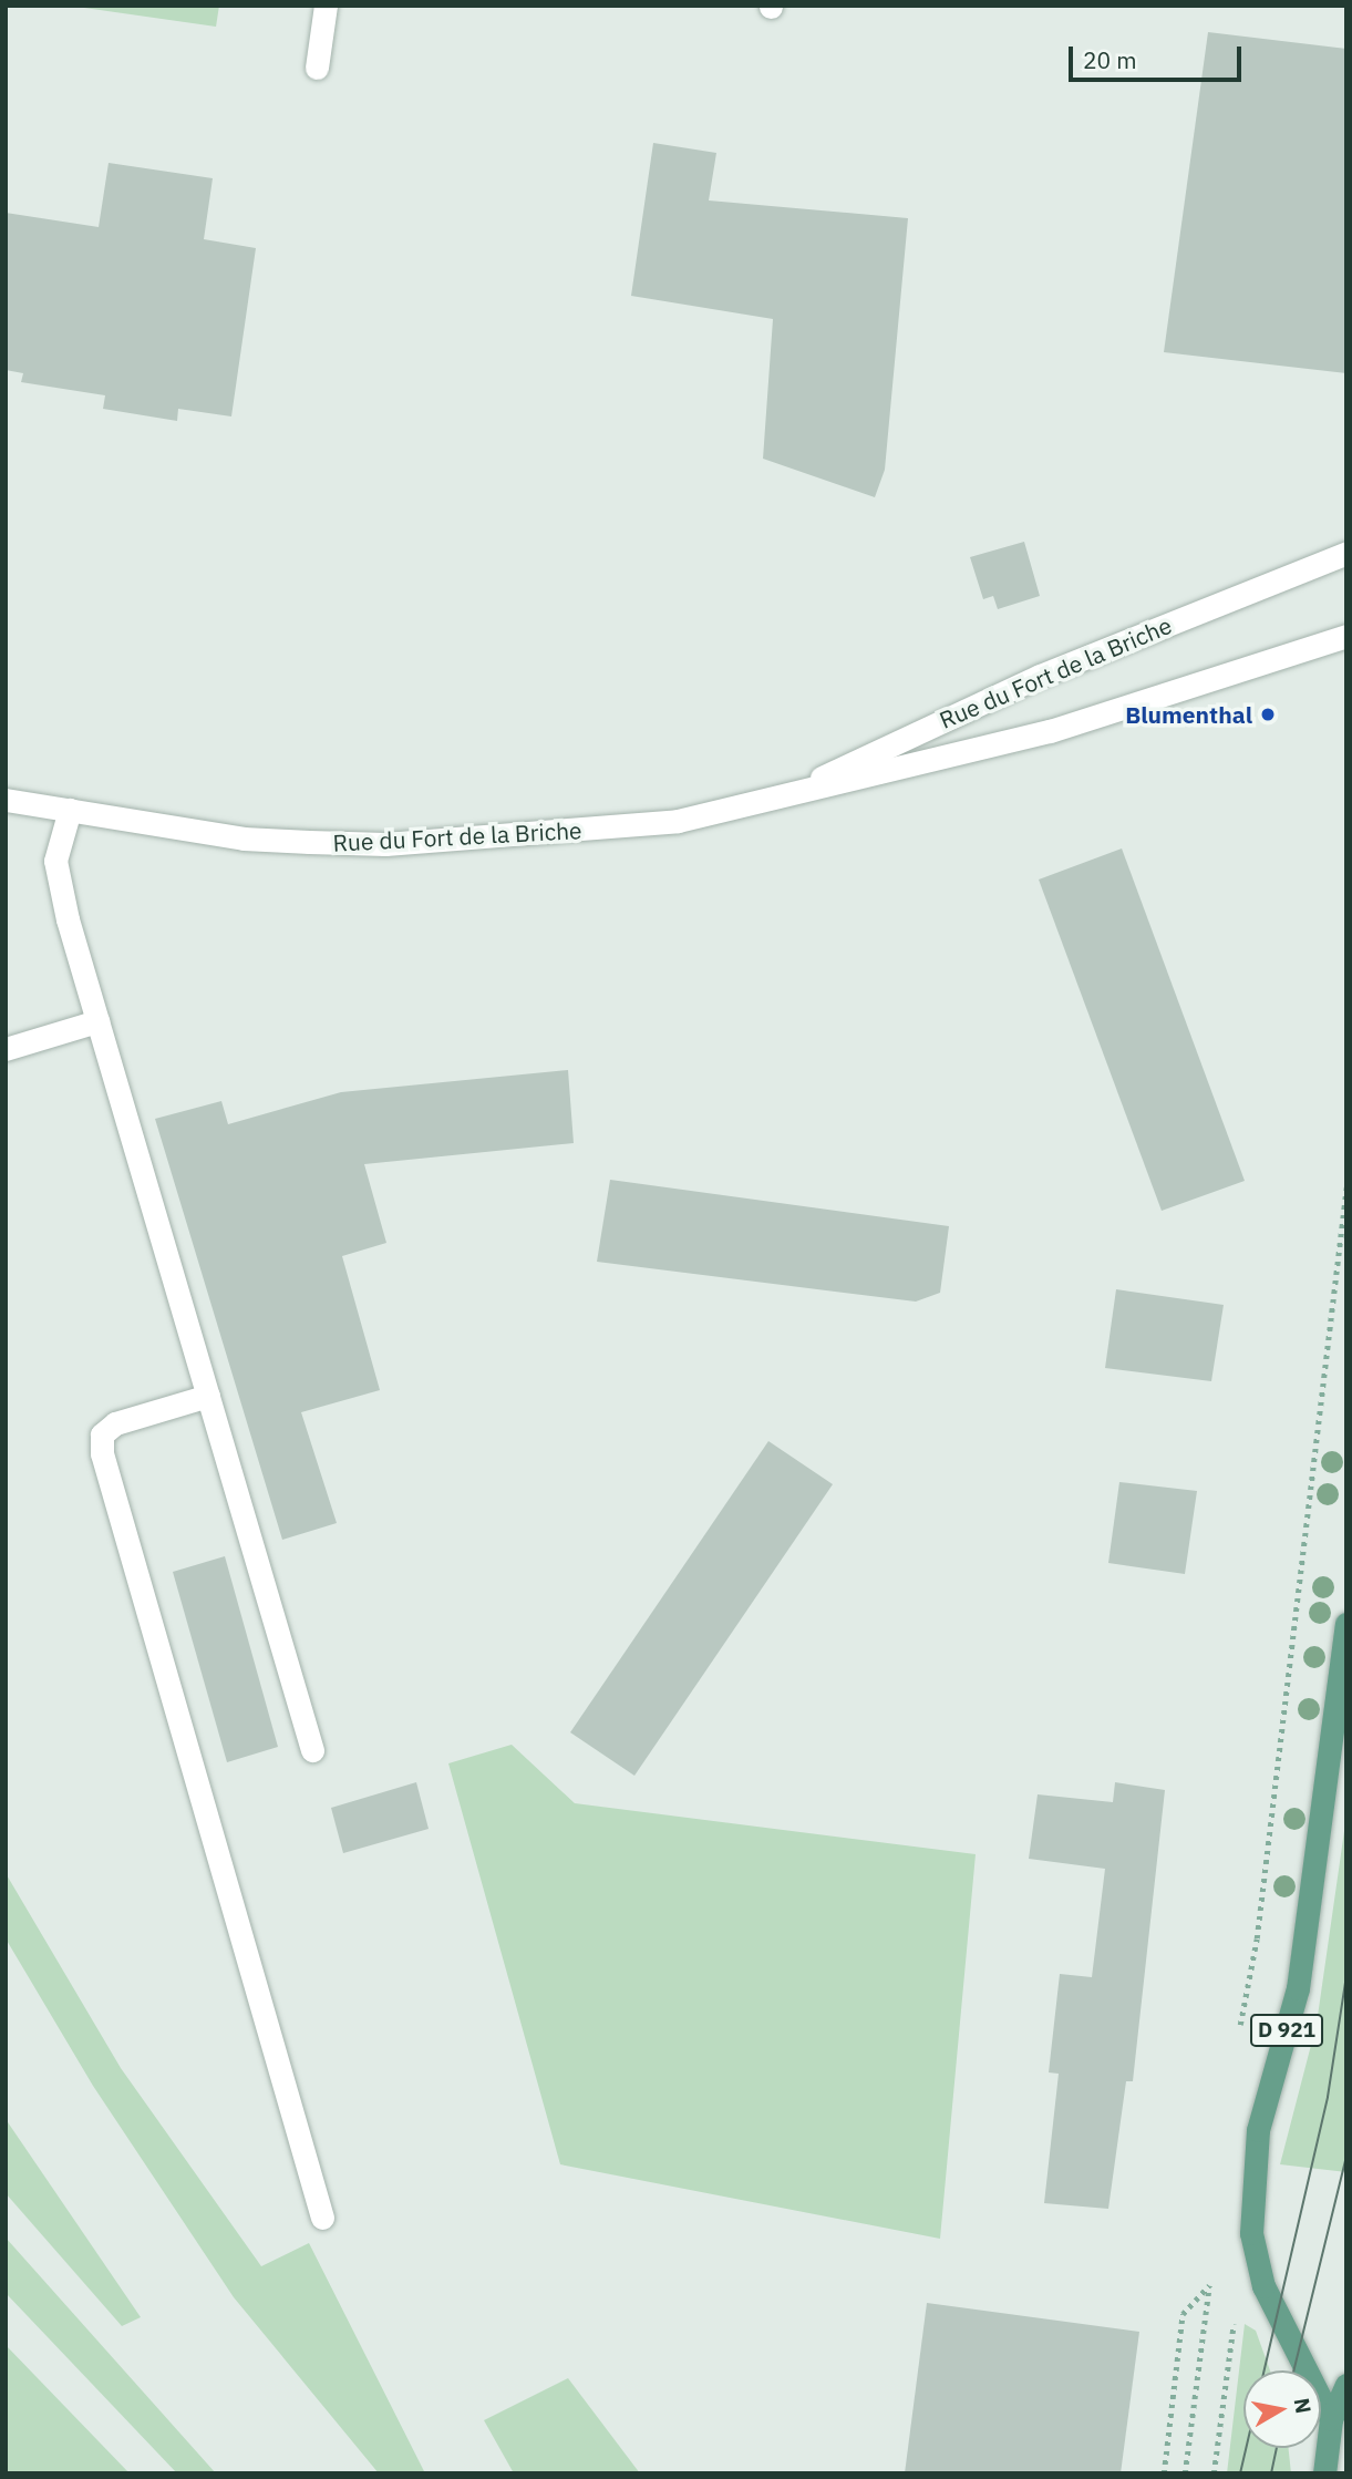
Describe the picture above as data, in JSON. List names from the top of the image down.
{
  "streets": {
    "main road": ["Rue du Fort de la Briche", "D 921"]
  },
  "places": ["Blumenthal"],
  "scale_bar": "20 m",
  "north": "right"
}
